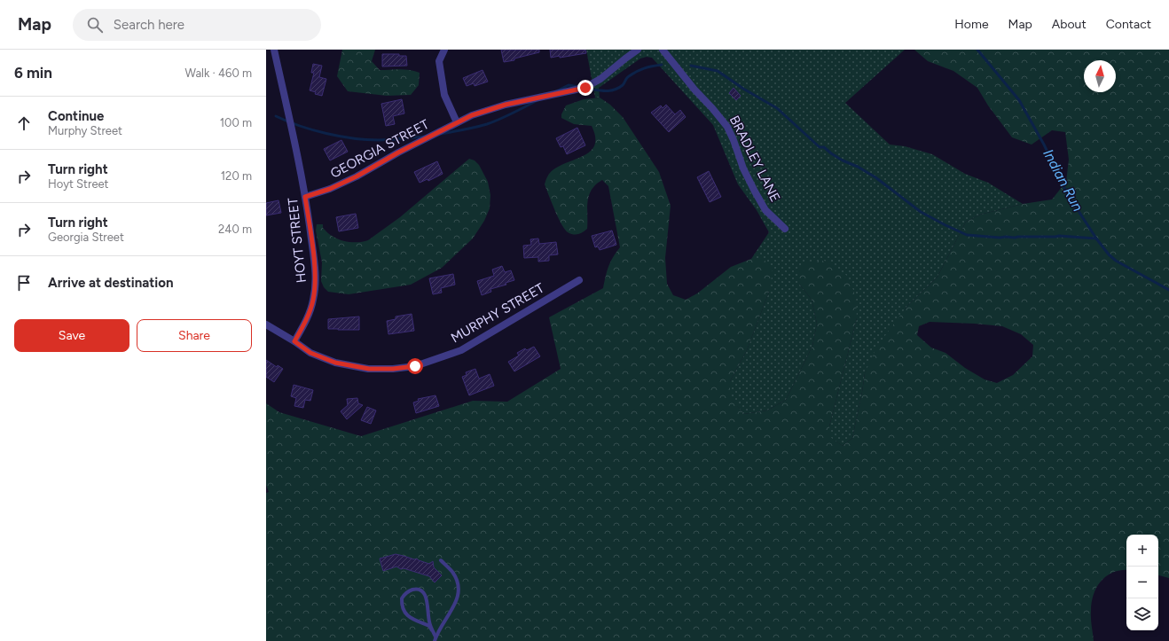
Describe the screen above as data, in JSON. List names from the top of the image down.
{
  "streets": {
    "street": [
      "GEORGIA STREET",
      "BRADLEY LANE",
      "HOYT STREET",
      "MURPHY STREET"
    ]
  },
  "crossings": [
    ["GEORGIA STREET", "HOYT STREET"],
    ["HOYT STREET", "MURPHY STREET"]
  ],
  "water": ["Indian Run"],
  "north": "top",
  "page": {
    "header": "Map",
    "search": "Search here",
    "nav": [
      "Home",
      "Map",
      "About",
      "Contact"
    ],
    "heading": ["6 min", "Walk · 460 m"],
    "list": [
      ["Continue", "Murphy Street", "100 m"],
      ["Turn right", "Hoyt Street", "120 m"],
      ["Turn right", "Georgia Street", "240 m"],
      "Arrive at destination"
    ],
    "buttons": ["Save", "Share"],
    "map_buttons": ["+", "−"]
  }
}
